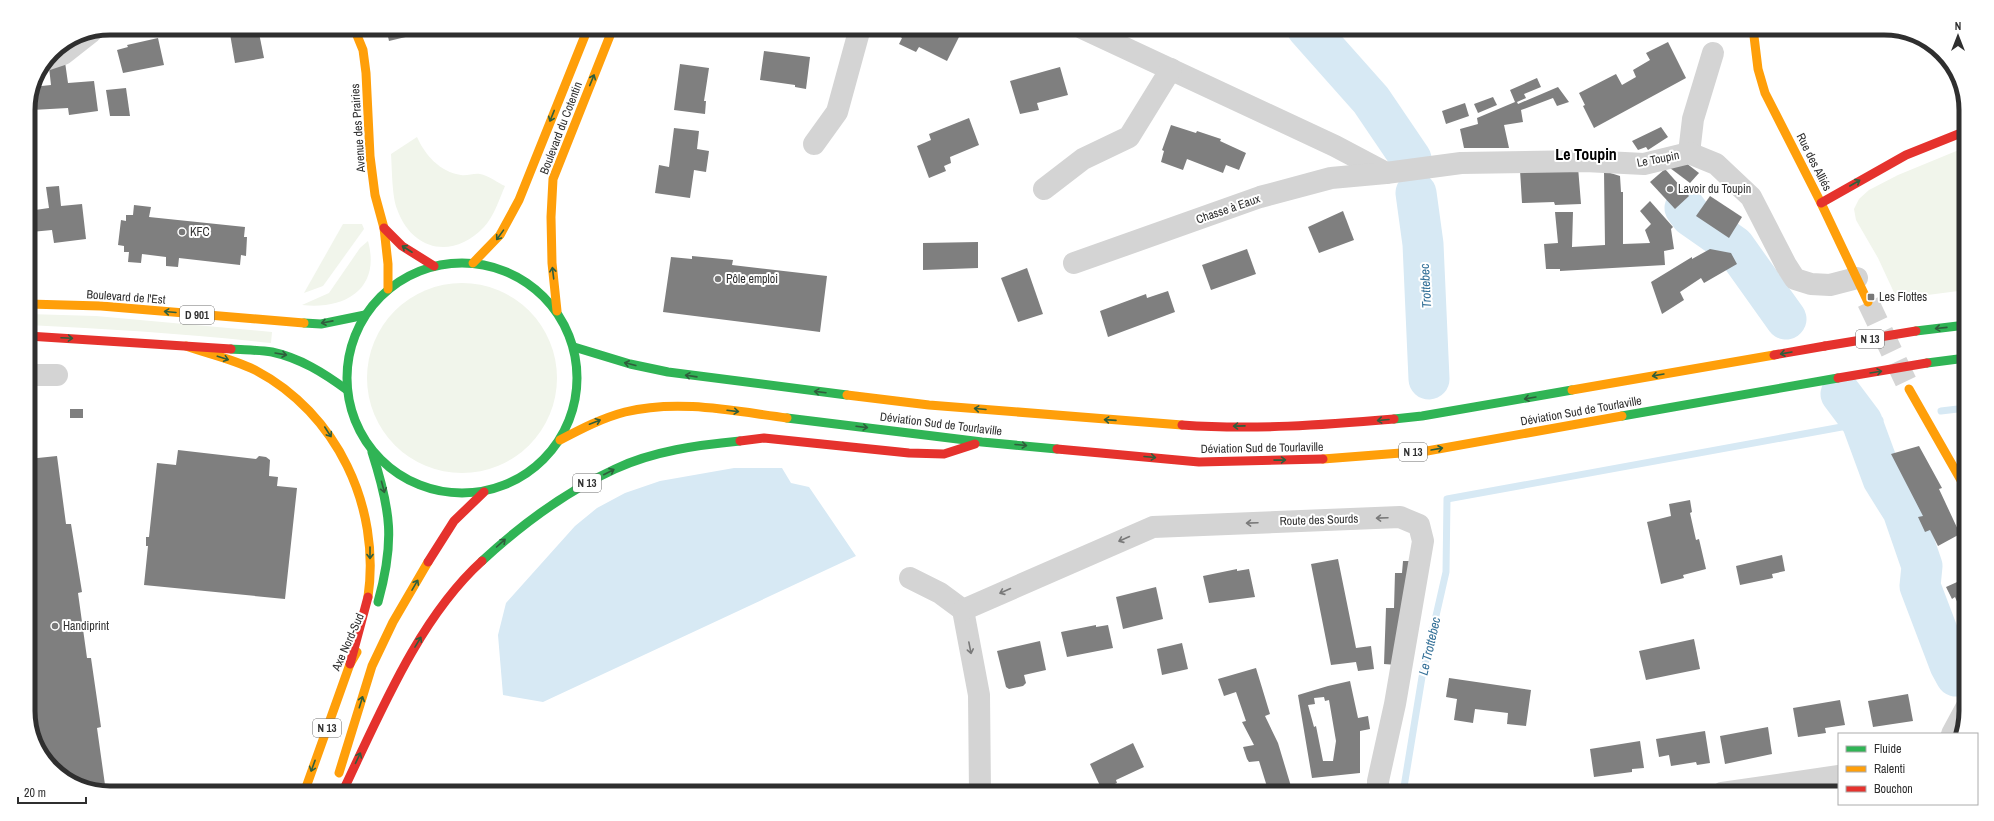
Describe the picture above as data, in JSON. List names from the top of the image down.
{
  "streets": {
    "main road": [
      "Avenue des Prairies",
      "Boulevard du Cotentin",
      "Rue des Alliés",
      "Boulevard de l'Est",
      "D 901",
      "N 13",
      "Déviation Sud de Tourlaville",
      "Axe Nord-Sud"
    ],
    "street": ["Le Toupin", "Chasse à Eaux", "Route des Sourds"]
  },
  "crossings": [
    ["Le Toupin", "Rue des Alliés"],
    ["Le Toupin", "Chasse à Eaux"],
    ["N 13", "Déviation Sud de Tourlaville"]
  ],
  "districts": ["Le Toupin"],
  "water": ["Trottebec", "Le Trottebec"],
  "places": {
    "other": [
      "Lavoir du Toupin",
      "KFC",
      "Pôle emploi",
      "Handiprint"
    ],
    "transit": ["Les Flottes"]
  },
  "legend": ["Fluide", "Ralenti", "Bouchon"],
  "scale_bar": "20 m",
  "north": "top"
}
